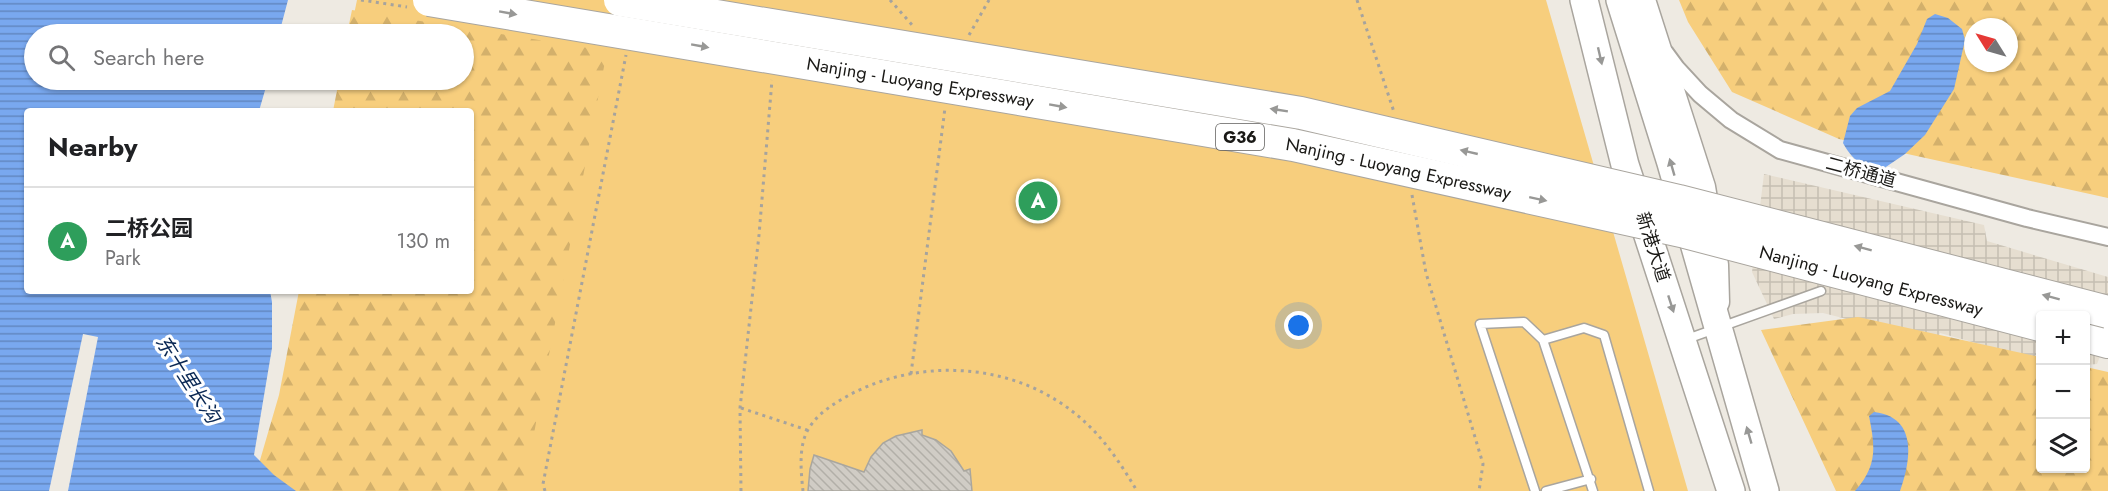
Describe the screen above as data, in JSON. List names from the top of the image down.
{
  "streets": {
    "highway": ["Nanjing - Luoyang Expressway", "G36"],
    "main road": ["新港大道"],
    "street": ["二桥通道"]
  },
  "water": ["东十里长沟"],
  "north": "top left",
  "page": {
    "search": "Search here",
    "heading": "Nearby",
    "pins": "A",
    "list": [
      {
        "mark": "A",
        "name": "二桥公园",
        "note": "Park",
        "value": "130 m"
      }
    ],
    "map_buttons": ["+", "−"]
  }
}
